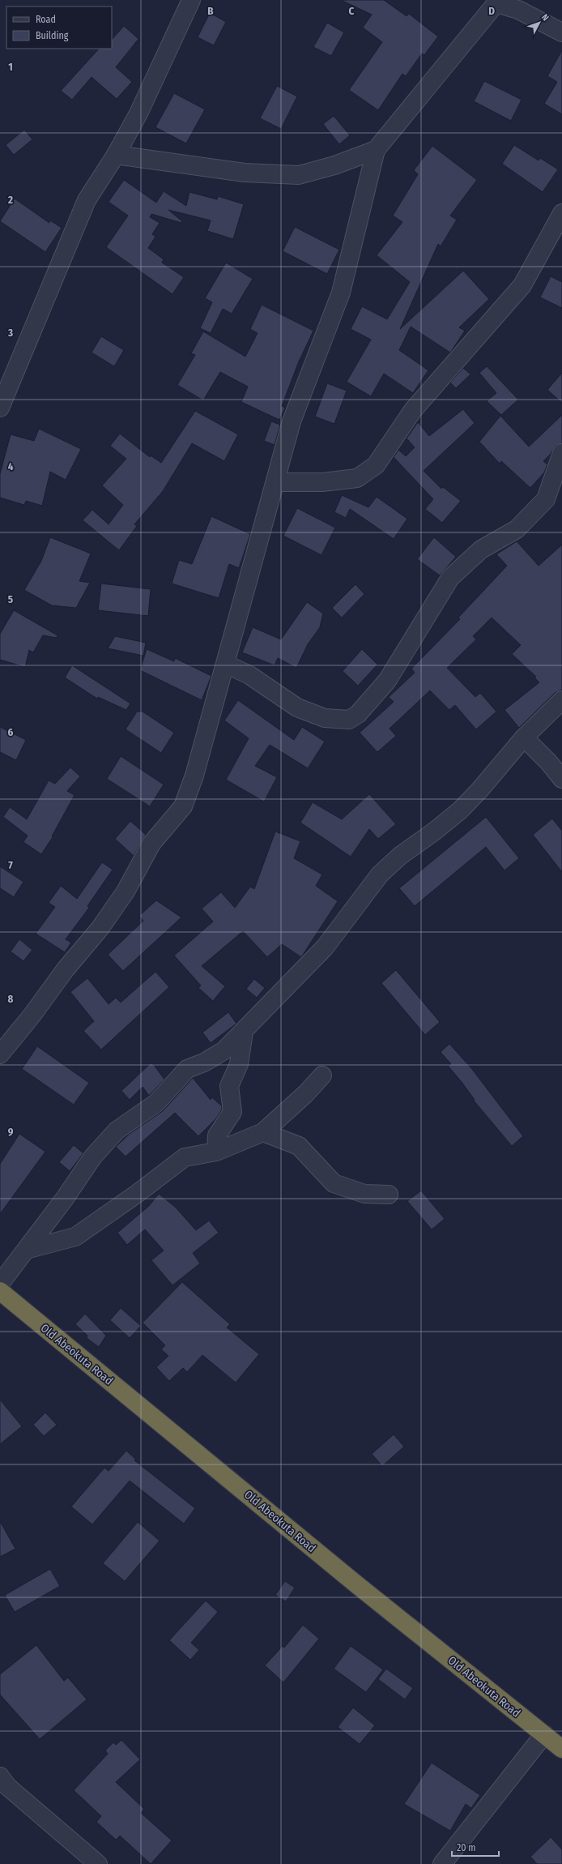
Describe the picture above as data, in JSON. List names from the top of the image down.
{
  "streets": {
    "highway": ["Old Abeokuta Road"]
  },
  "legend": ["Road", "Building"],
  "scale_bar": "20 m",
  "north": "top right",
  "grid": {
    "columns": ["B", "C", "D"],
    "rows": [
      "1",
      "2",
      "3",
      "4",
      "5",
      "6",
      "7",
      "8",
      "9"
    ]
  }
}
